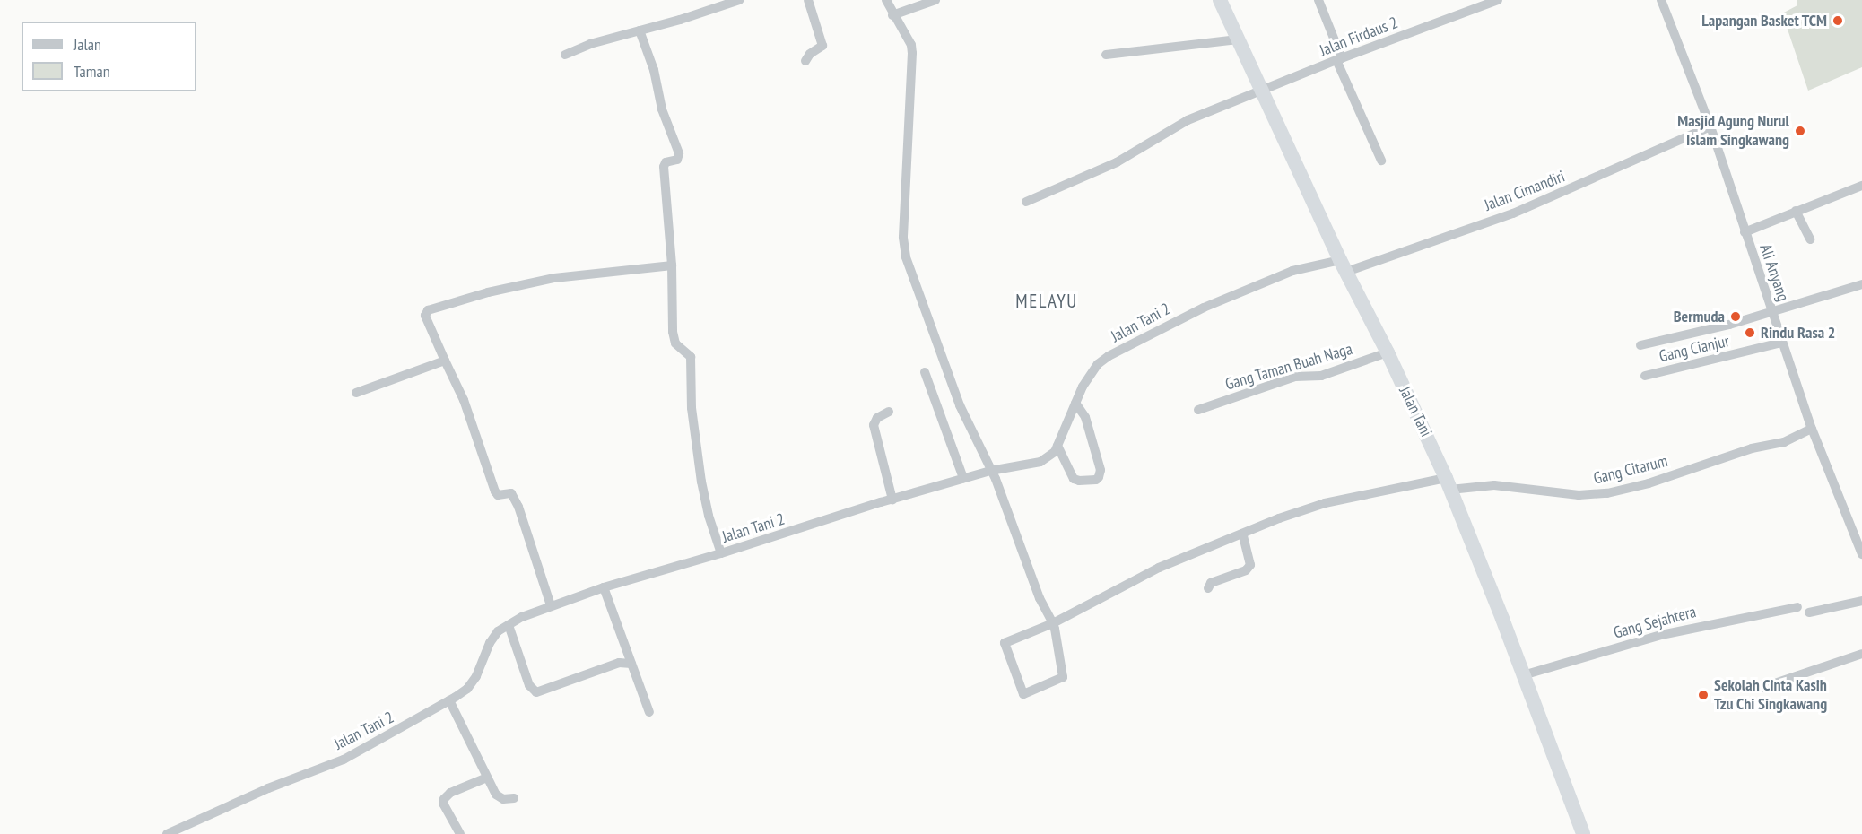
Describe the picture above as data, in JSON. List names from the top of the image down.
{
  "streets": {
    "highway": ["Jalan Tani"],
    "street": [
      "Jalan Firdaus 2",
      "Jalan Cimandiri",
      "Ali Anyang",
      "Jalan Tani 2",
      "Gang Cianjur",
      "Gang Taman Buah Naga",
      "Gang Citarum",
      "Gang Sejahtera"
    ]
  },
  "crossings": [
    ["Jalan Firdaus 2", "Jalan Tani"],
    ["Jalan Cimandiri", "Ali Anyang"],
    ["Jalan Cimandiri", "Jalan Tani 2"],
    ["Jalan Cimandiri", "Jalan Tani"],
    ["Ali Anyang", "Gang Cianjur"],
    ["Ali Anyang", "Gang Citarum"],
    ["Jalan Tani 2", "Jalan Tani"],
    ["Gang Taman Buah Naga", "Jalan Tani"],
    ["Jalan Tani", "Gang Citarum"],
    ["Jalan Tani", "Gang Sejahtera"]
  ],
  "districts": ["MELAYU"],
  "places": [
    "Lapangan Basket TCM",
    "Masjid Agung Nurul Islam Singkawang",
    "Bermuda",
    "Rindu Rasa 2",
    "Sekolah Cinta Kasih Tzu Chi Singkawang"
  ],
  "legend": ["Jalan", "Taman"]
}
